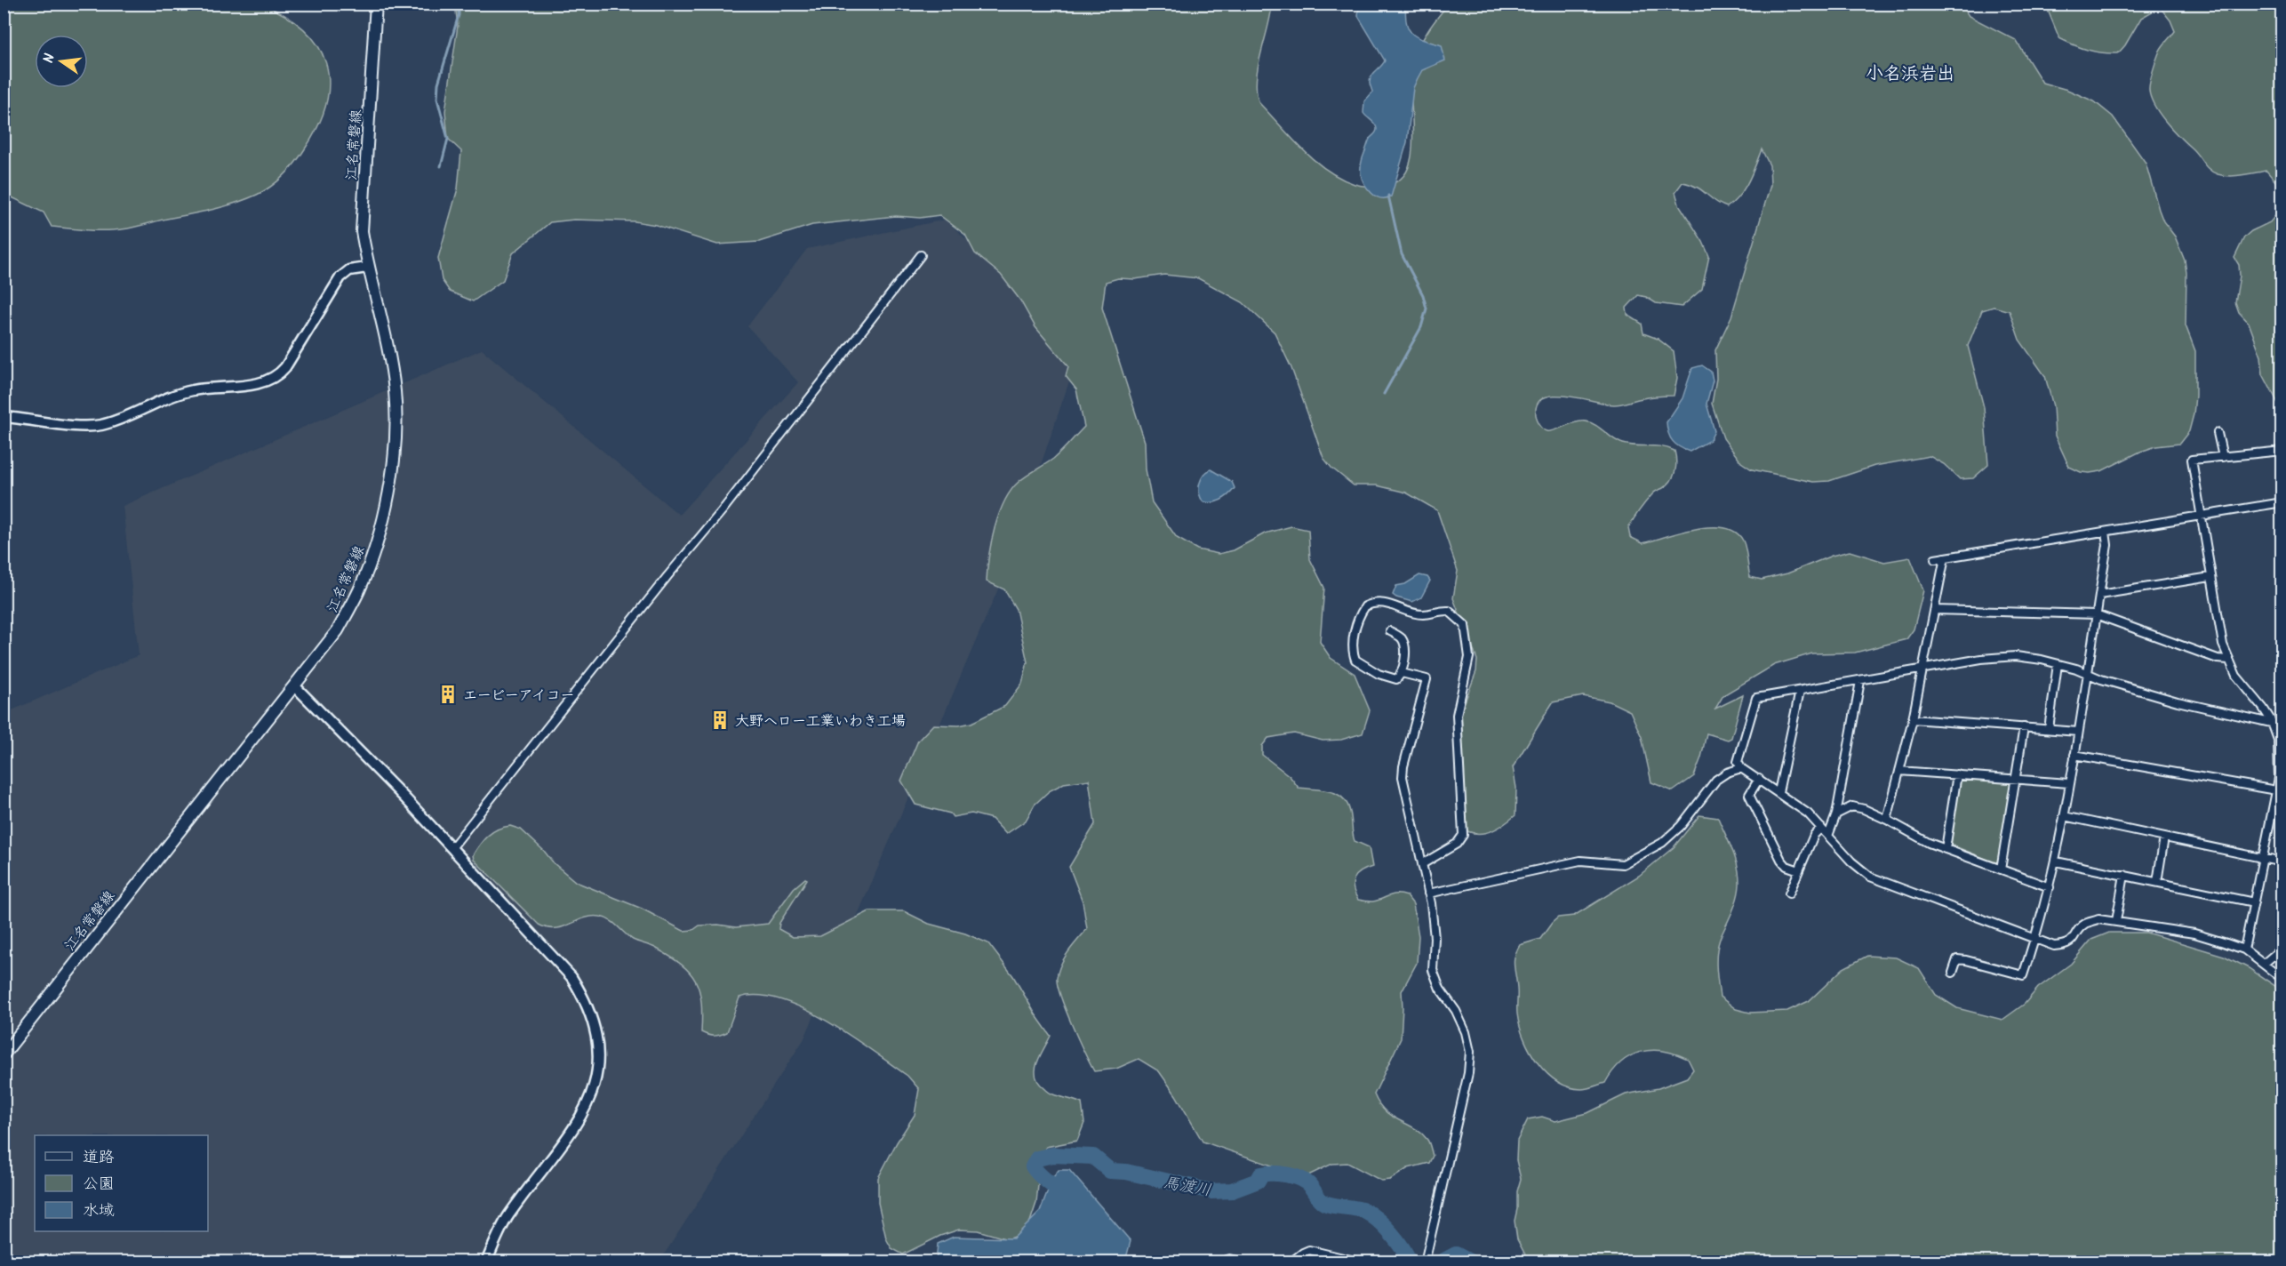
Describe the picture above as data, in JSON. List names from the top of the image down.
{
  "streets": {
    "main road": ["江名常磐線"]
  },
  "districts": ["小名浜岩出"],
  "water": ["馬渡川"],
  "places": {
    "building": ["エービーアイコー", "大野ヘロー工業いわき工場"]
  },
  "legend": ["道路", "公園", "水域"],
  "north": "left"
}
